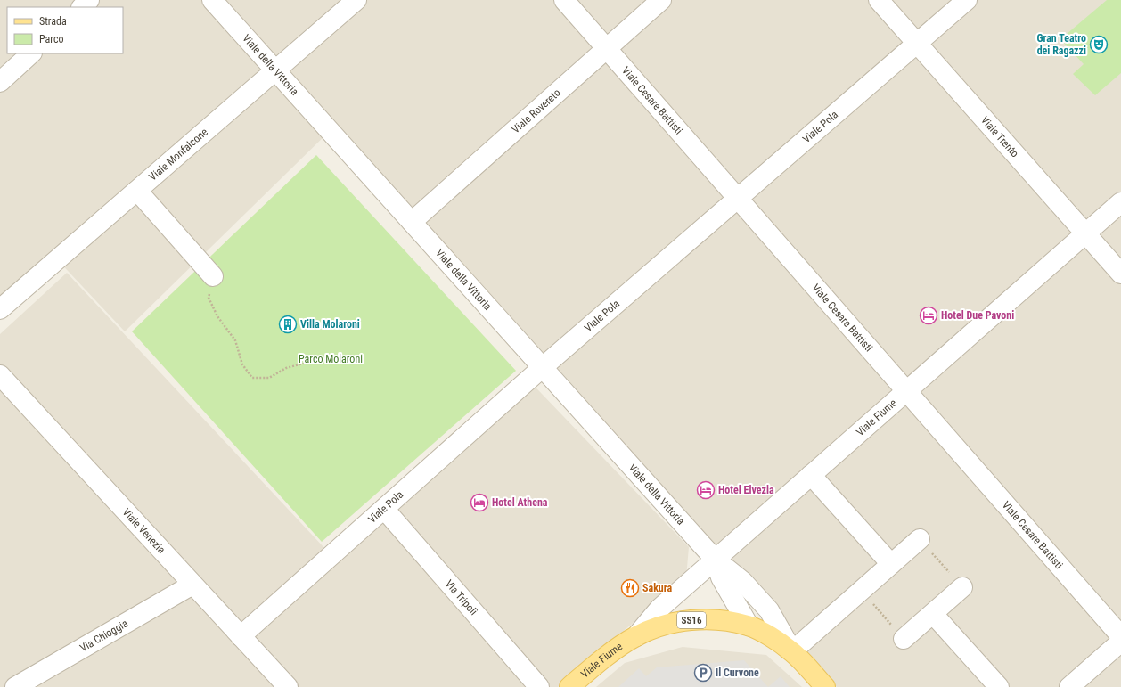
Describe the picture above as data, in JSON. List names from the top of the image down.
{
  "streets": {
    "main road": ["Viale della Vittoria", "Viale Fiume", "SS16"],
    "street": [
      "Viale Cesare Battisti",
      "Viale Rovereto",
      "Viale Pola",
      "Viale Trento",
      "Viale Monfalcone",
      "Viale Venezia",
      "Via Tripoli",
      "Via Chioggia"
    ]
  },
  "crossings": [
    ["Viale della Vittoria", "Viale Rovereto"],
    ["Viale della Vittoria", "Viale Pola"],
    ["Viale della Vittoria", "Viale Monfalcone"],
    ["Viale della Vittoria", "Viale Fiume"],
    ["Viale Cesare Battisti", "Viale Rovereto"],
    ["Viale Cesare Battisti", "Viale Pola"],
    ["Viale Cesare Battisti", "Viale Fiume"],
    ["Viale Pola", "Viale Trento"],
    ["Viale Pola", "Viale Venezia"],
    ["Viale Pola", "Via Tripoli"],
    ["Viale Trento", "Viale Fiume"],
    ["Viale Venezia", "Via Chioggia"]
  ],
  "parks": ["Parco Molaroni"],
  "places": {
    "theatre": ["Gran Teatro dei Ragazzi"],
    "hotel": ["Hotel Due Pavoni", "Hotel Elvezia", "Hotel Athena"],
    "building": ["Villa Molaroni"],
    "restaurant": ["Sakura"],
    "parking": ["Il Curvone"]
  },
  "legend": ["Strada", "Parco"]
}
